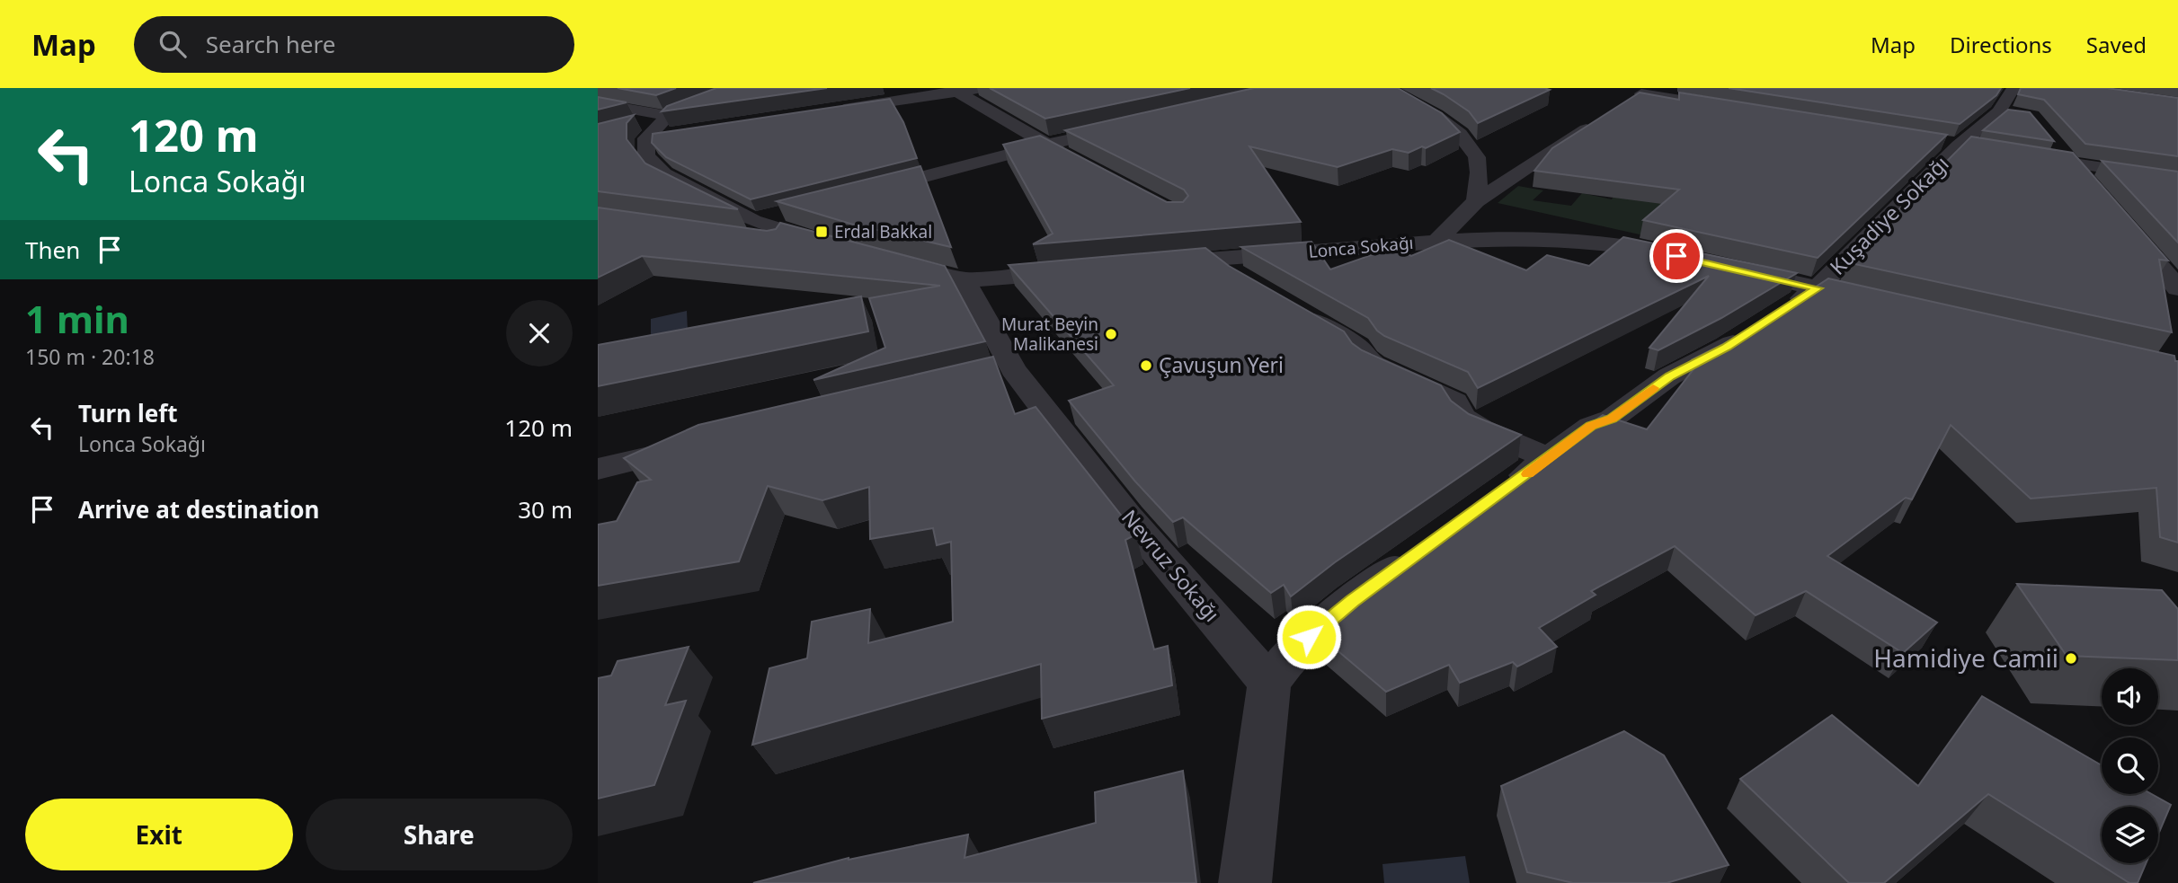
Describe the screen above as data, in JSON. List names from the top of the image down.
{
  "streets": {
    "street": ["Kuşadiye Sokağı", "Lonca Sokağı", "Nevruz Sokağı"]
  },
  "places": {
    "transit": ["Erdal Bakkal"],
    "other": ["Murat Beyin Malikanesi", "Çavuşun Yeri", "Hamidiye Camii"]
  },
  "page": {
    "header": "Map",
    "search": "Search here",
    "nav": ["Map", "Directions", "Saved"],
    "turn": ["120 m", "Lonca Sokağı"],
    "then": "Then",
    "heading": ["1 min", "150 m · 20:18"],
    "list": [
      {
        "name": "Turn left",
        "note": "Lonca Sokağı",
        "value": "120 m"
      },
      {
        "name": "Arrive at destination",
        "value": "30 m"
      }
    ],
    "buttons": ["Exit", "Share"]
  }
}
